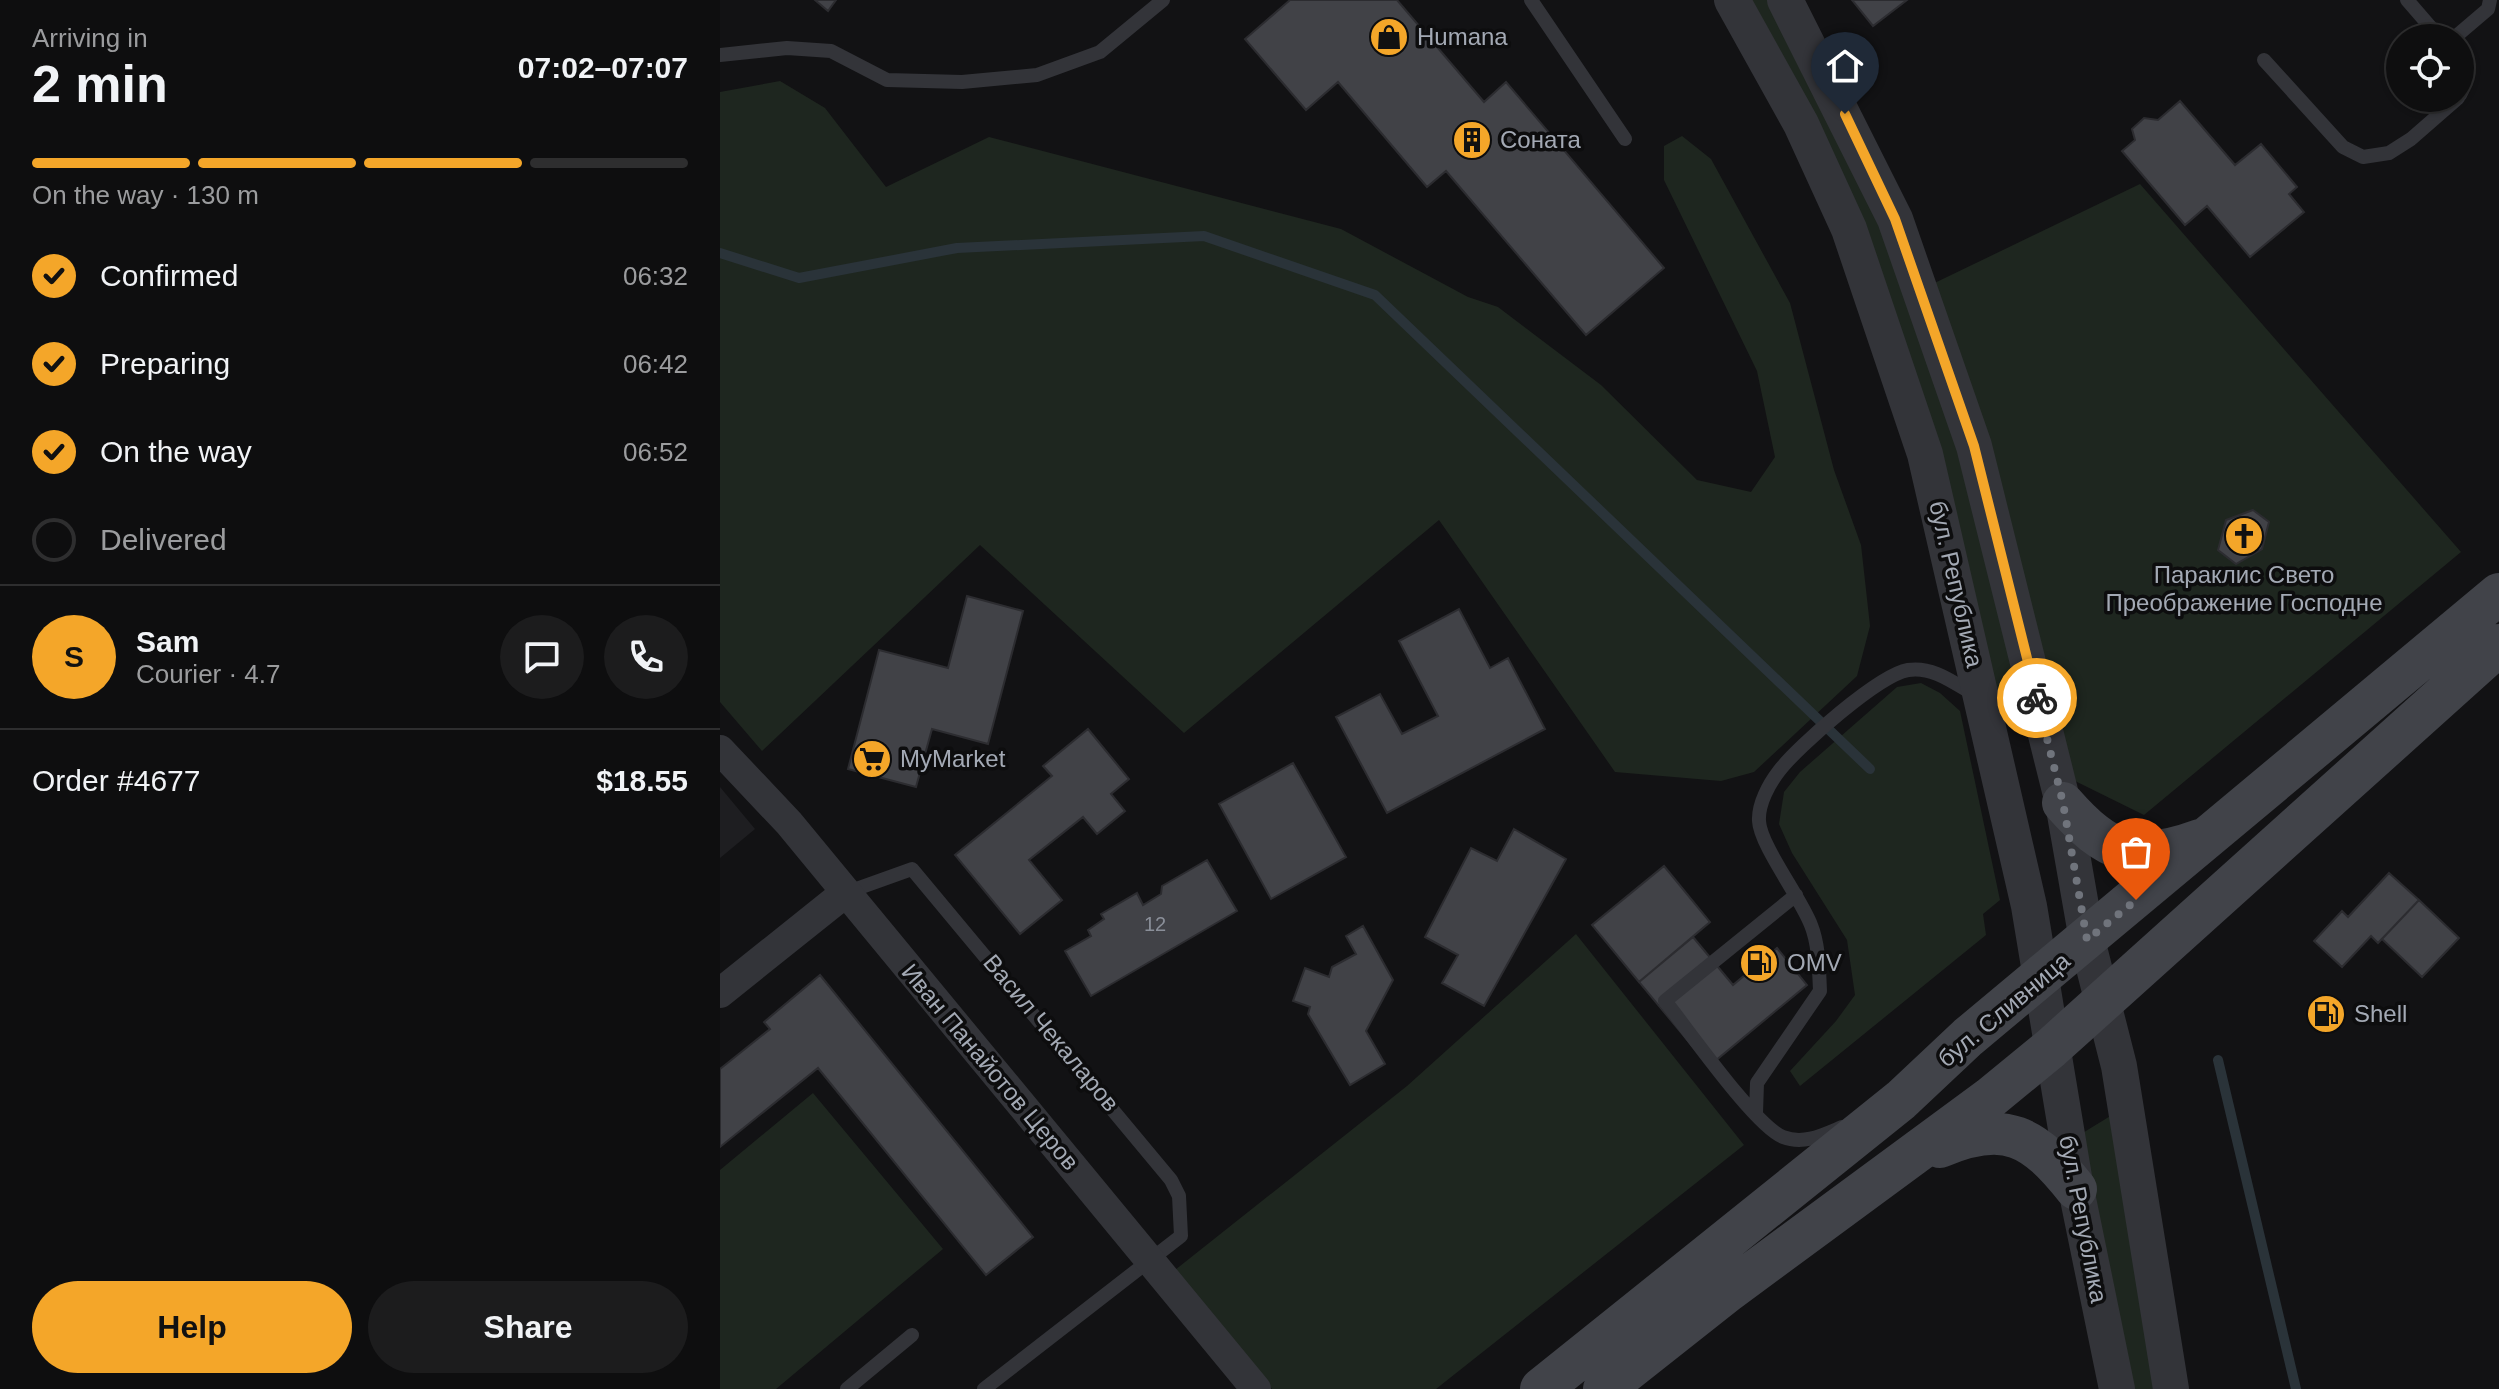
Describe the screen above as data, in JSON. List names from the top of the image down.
{
  "streets": {
    "main road": ["бул. Сливница"],
    "street": ["бул. Република", "Иван Панайотов Церов"],
    "lane": ["Васил Чекаларов"]
  },
  "crossings": [
    ["бул. Република", "бул. Сливница"],
    ["Васил Чекаларов", "Иван Панайотов Церов"]
  ],
  "places": {
    "shop": ["Humana"],
    "building": ["Соната"],
    "church": ["Параклис Свето Преображение Господне"],
    "supermarket": ["MyMarket"],
    "fuel station": ["OMV", "Shell"]
  },
  "house_numbers": ["12"],
  "page": {
    "heading": ["2 min", "Arriving in", "07:02–07:07"],
    "panel": [
      "Sam",
      "Courier · 4.7",
      "Order #4677",
      "$18.55"
    ],
    "bar": "On the way · 130 m",
    "list": [
      ["Confirmed", "06:32"],
      ["Preparing", "06:42"],
      ["On the way", "06:52"],
      "Delivered"
    ],
    "round": "S",
    "buttons": ["Help", "Share"]
  }
}
